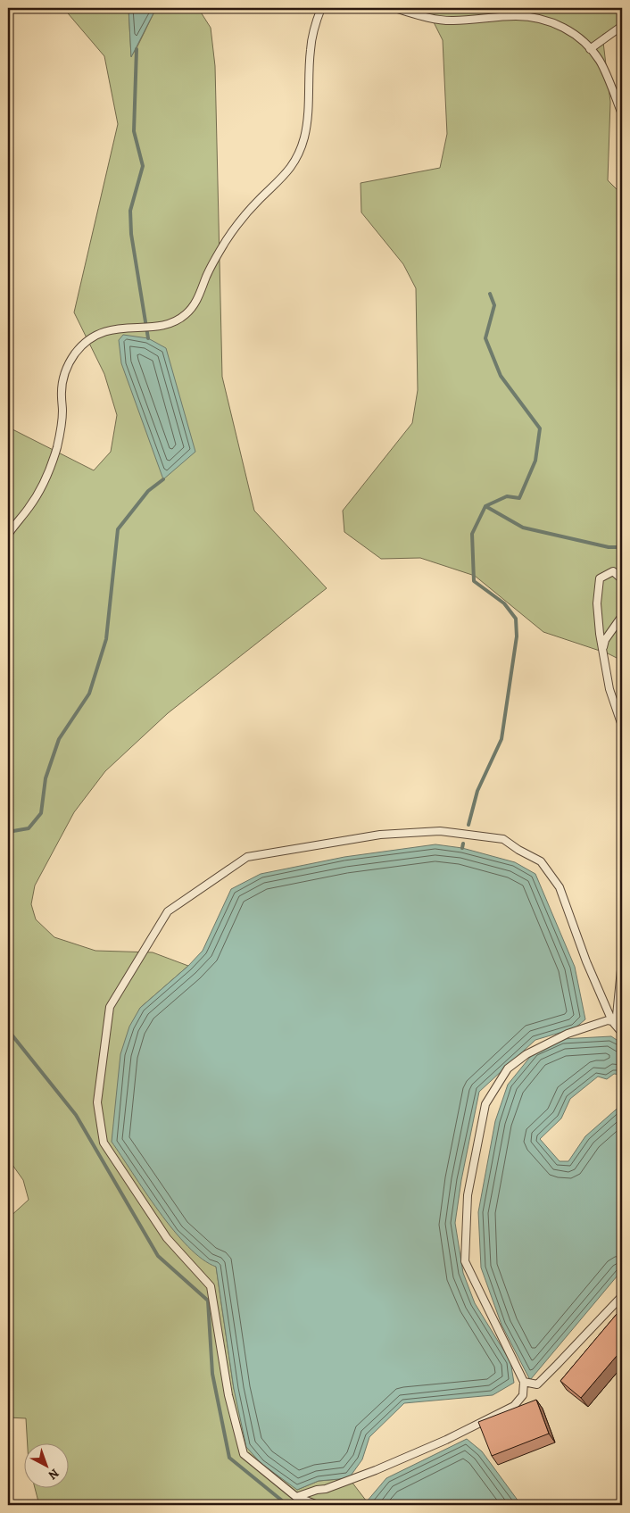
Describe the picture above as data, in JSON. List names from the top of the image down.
{
  "north": "bottom right"
}
